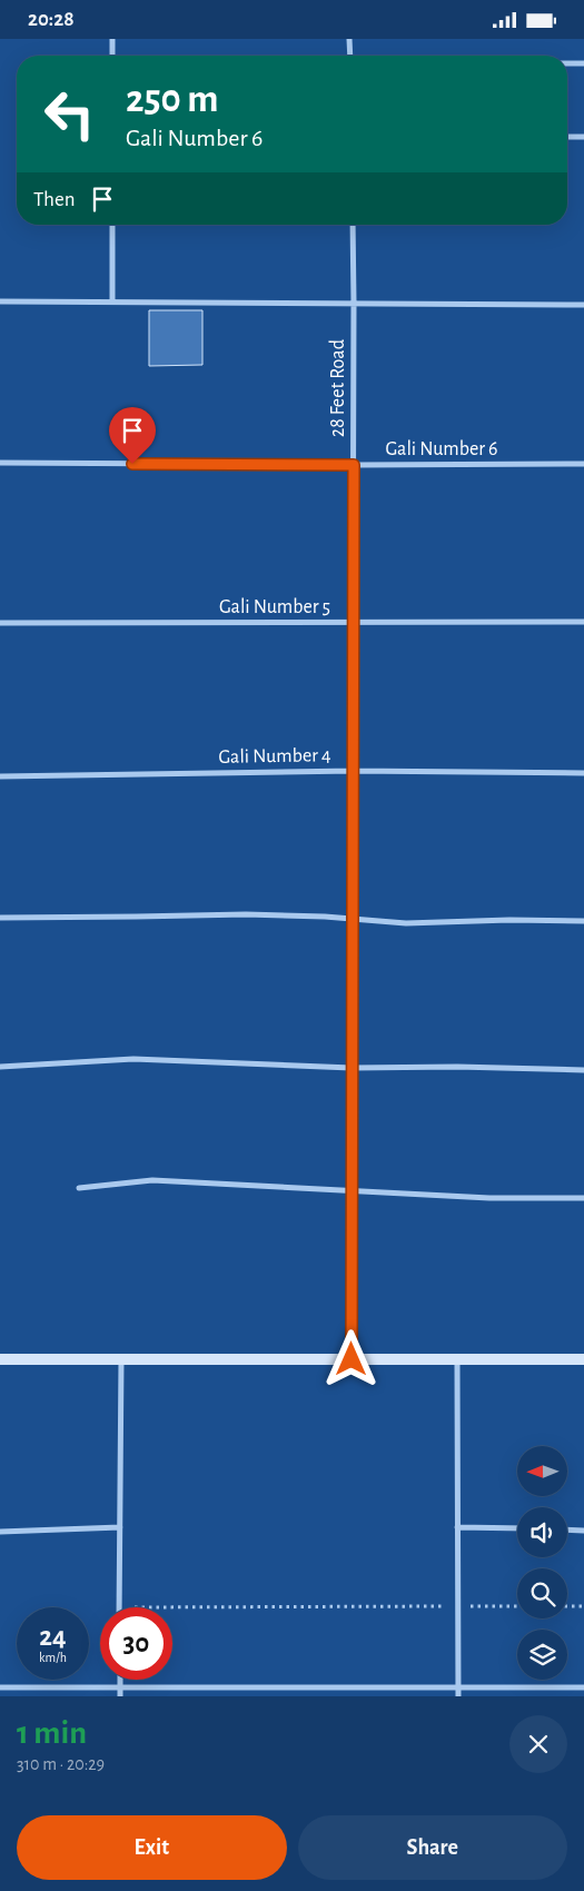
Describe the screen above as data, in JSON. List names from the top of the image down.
{
  "streets": {
    "street": [
      "28 Feet Road",
      "Gali Number 6",
      "Gali Number 5",
      "Gali Number 4"
    ]
  },
  "crossings": [
    ["28 Feet Road", "Gali Number 6"],
    ["28 Feet Road", "Gali Number 5"],
    ["28 Feet Road", "Gali Number 4"]
  ],
  "north": "left",
  "page": {
    "status": "20:28",
    "turn": ["250 m", "Gali Number 6"],
    "then": "Then",
    "speed": "24 km/h",
    "limit": "30",
    "heading": ["1 min", "310 m · 20:29"],
    "buttons": ["Exit", "Share"]
  }
}
